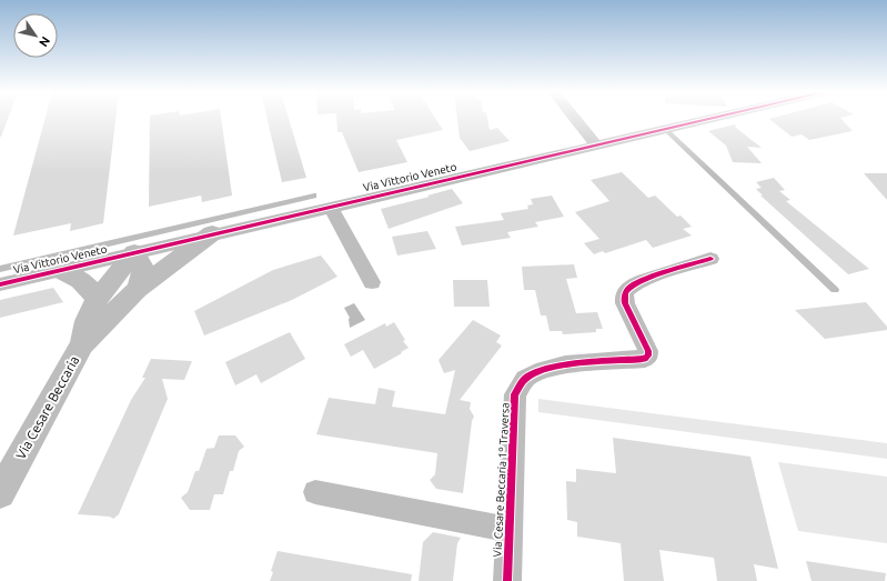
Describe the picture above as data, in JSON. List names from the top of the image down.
{
  "streets": {
    "street": ["Via Vittorio Veneto", "Via Cesare Beccaria", "Via Cesare Beccaria 1º Traversa"]
  },
  "crossings": [
    ["Via Vittorio Veneto", "Via Cesare Beccaria"]
  ],
  "north": "bottom right"
}
